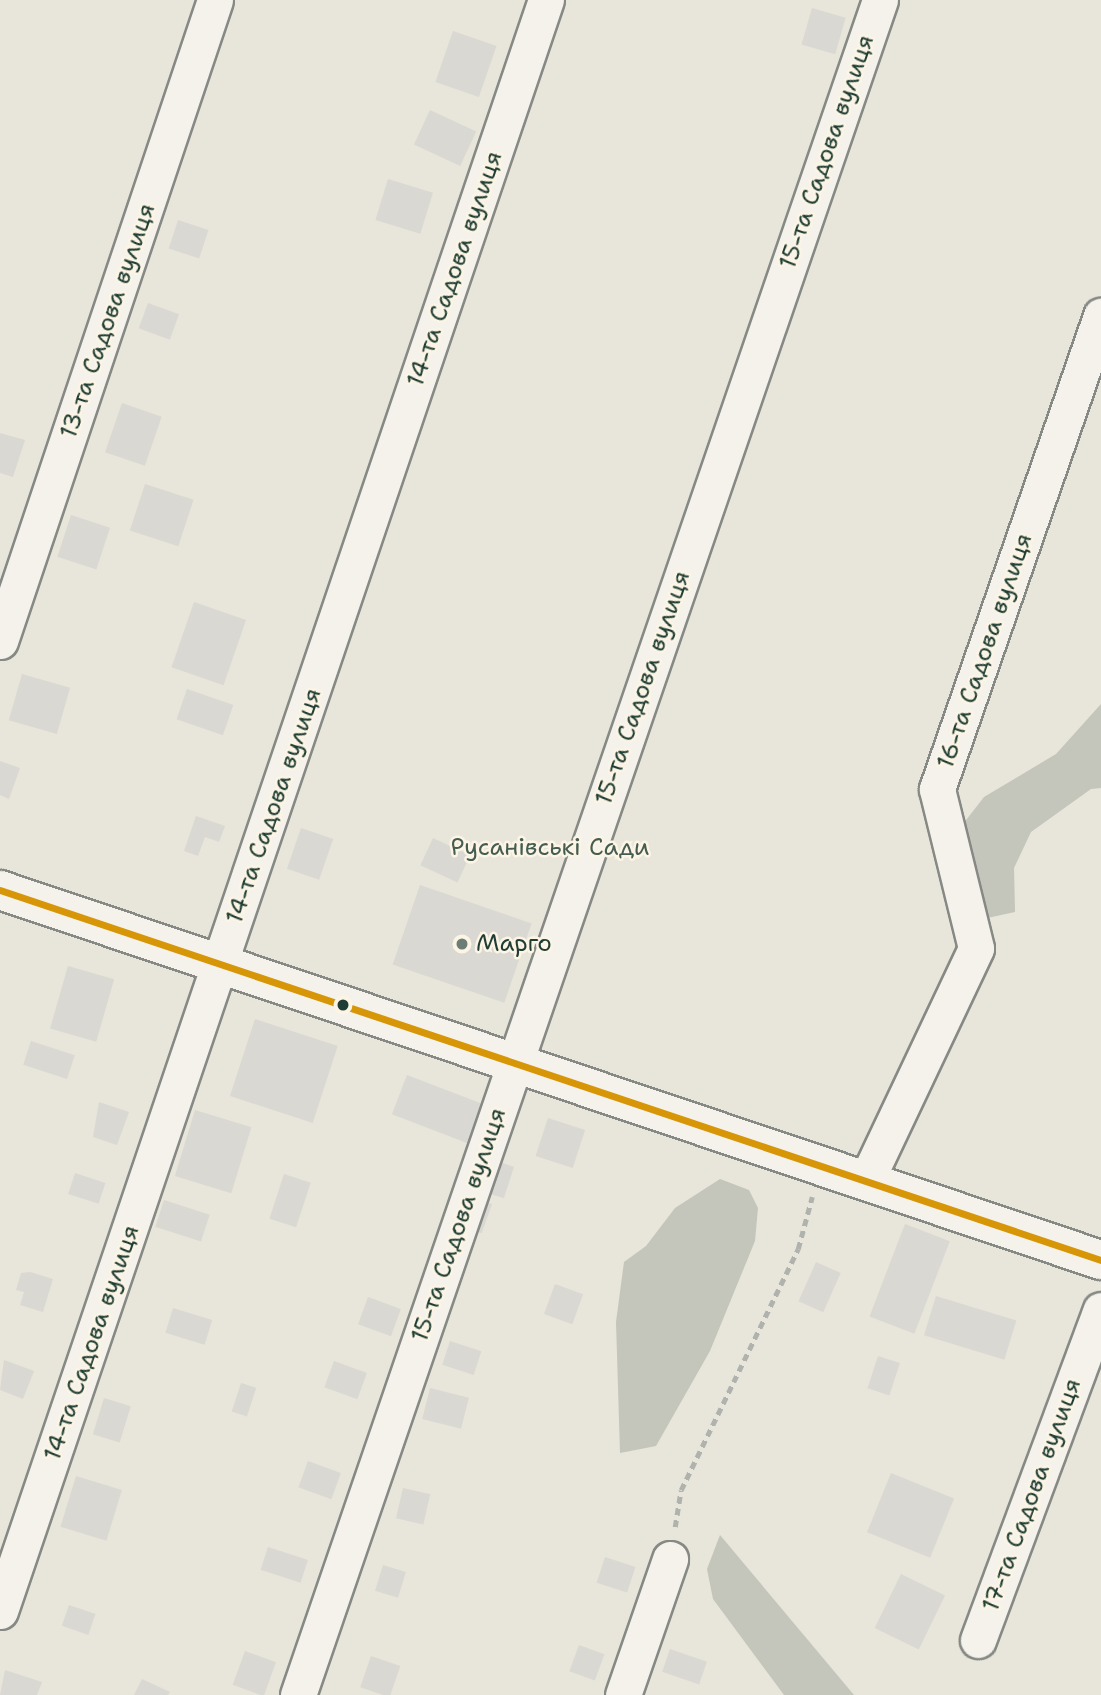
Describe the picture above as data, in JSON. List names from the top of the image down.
{
  "streets": {
    "street": [
      "15-та Садова вулиця",
      "14-та Садова вулиця",
      "13-та Садова вулиця",
      "16-та Садова вулиця",
      "17-та Садова вулиця"
    ]
  },
  "parks": ["Русанівські Сади"],
  "places": ["Марго"]
}
